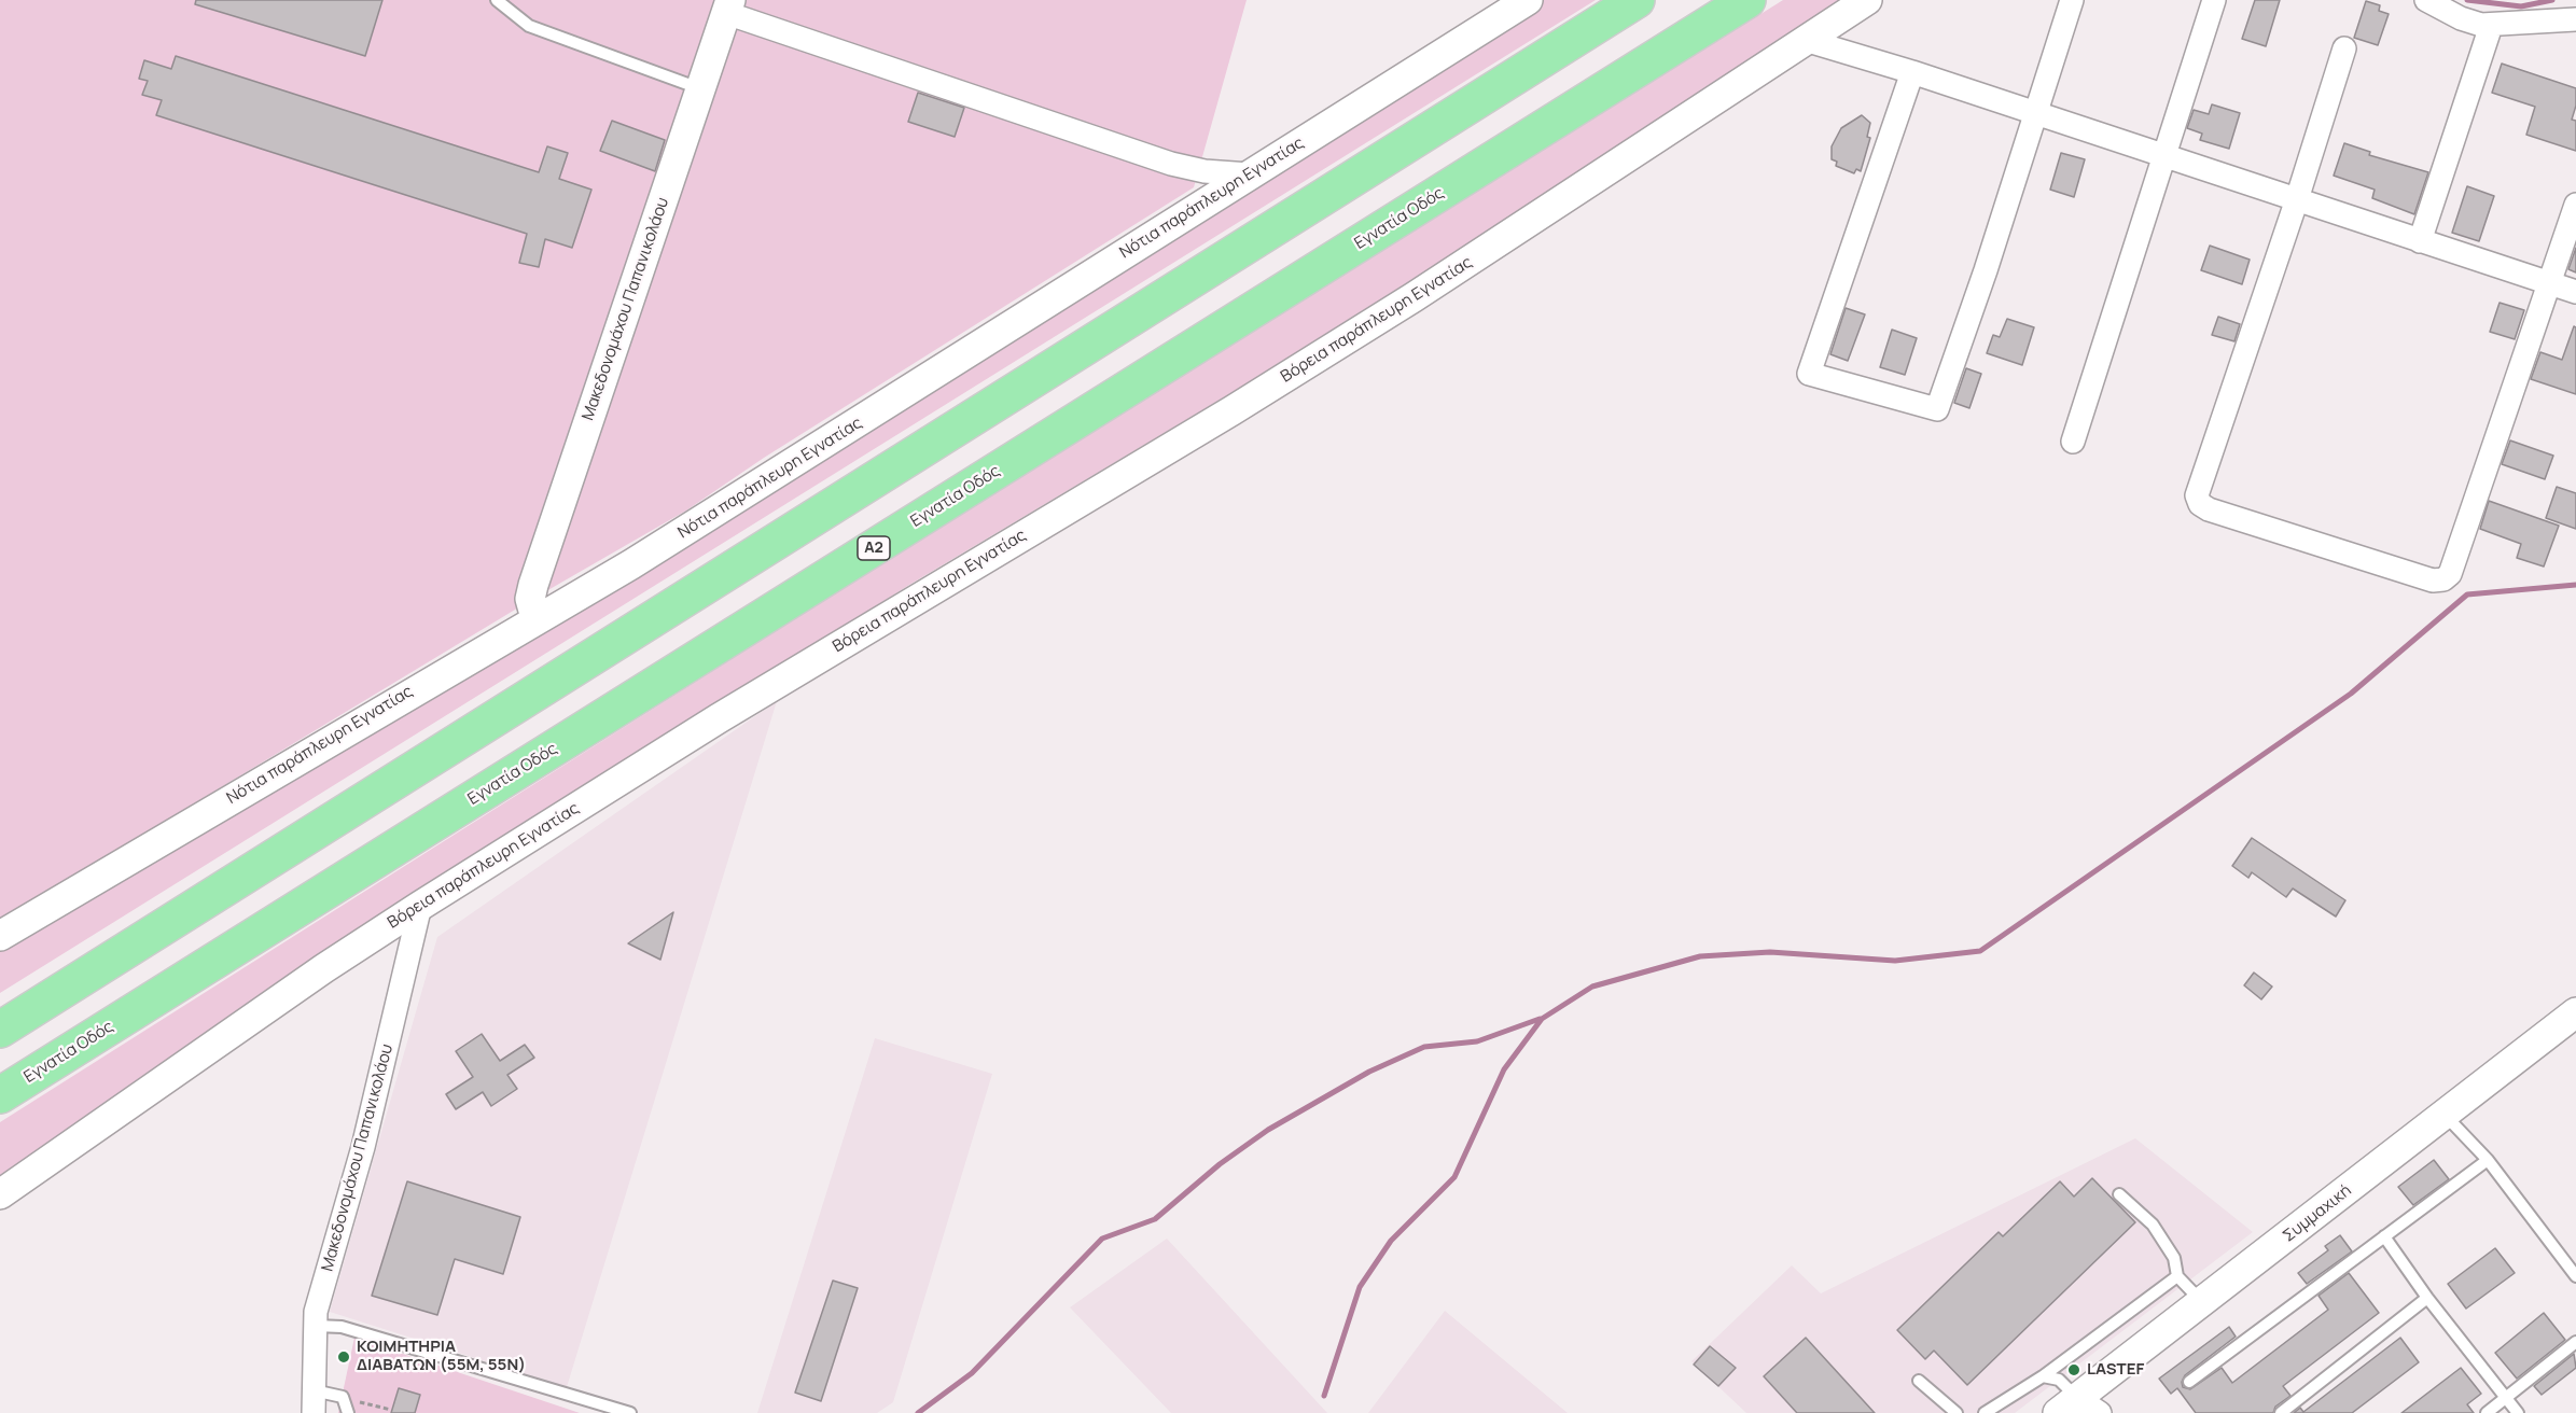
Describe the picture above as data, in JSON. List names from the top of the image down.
{
  "streets": {
    "highway": ["Εγνατία Οδός", "Α2"],
    "street": [
      "Νότια παράπλευρη Εγνατίας",
      "Μακεδονομάχου Παπανικολάου",
      "Βόρεια παράπλευρη Εγνατίας",
      "Συμμαχική"
    ]
  },
  "crossings": [
    ["Νότια παράπλευρη Εγνατίας", "Μακεδονομάχου Παπανικολάου"],
    ["Μακεδονομάχου Παπανικολάου", "Βόρεια παράπλευρη Εγνατίας"]
  ],
  "places": ["ΚΟΙΜΗΤΗΡΙΑ ΔΙΑΒΑΤΩΝ (55Μ, 55Ν)", "LASTEF"]
}
